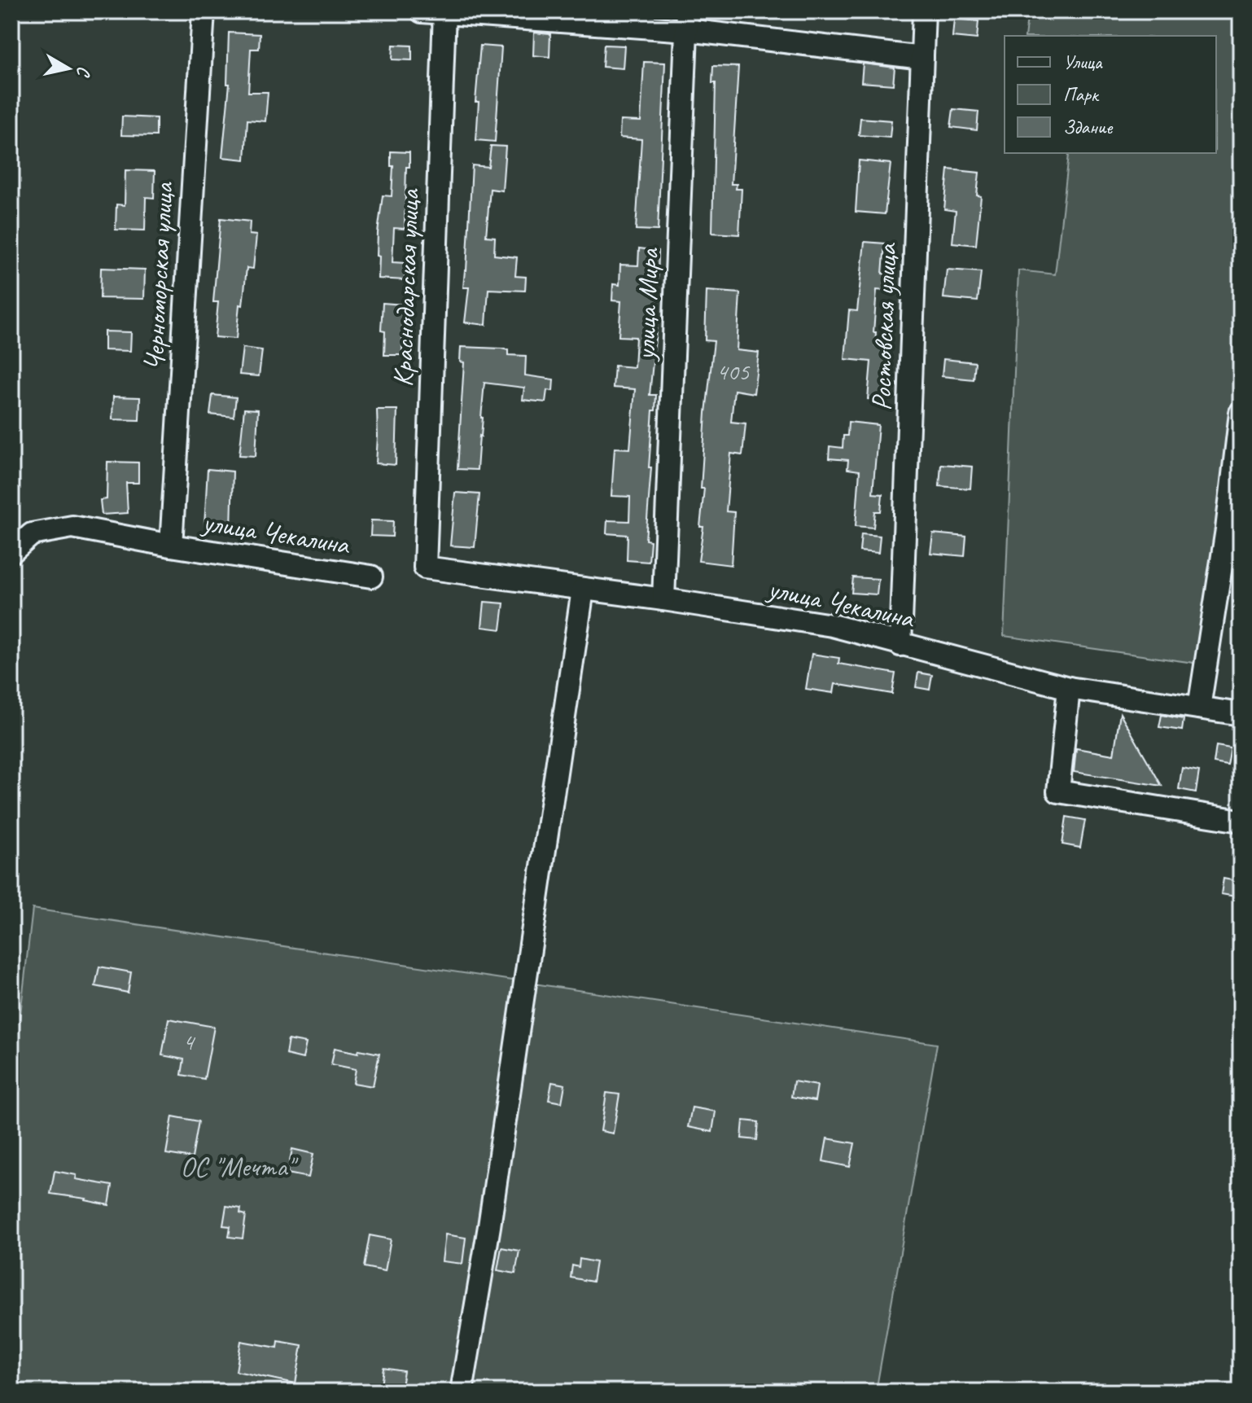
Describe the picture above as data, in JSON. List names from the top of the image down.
{
  "streets": {
    "street": [
      "Черноморская улица",
      "Краснодарская улица",
      "улица Мира",
      "Ростовская улица",
      "улица Чекалина"
    ]
  },
  "crossings": [
    ["Черноморская улица", "улица Чекалина"],
    ["Краснодарская улица", "улица Чекалина"],
    ["улица Мира", "улица Чекалина"],
    ["Ростовская улица", "улица Чекалина"]
  ],
  "parks": ["ОС \"Мечта\""],
  "house_numbers": ["405", "4"],
  "legend": ["Улица", "Парк", "Здание"],
  "north": "right"
}
